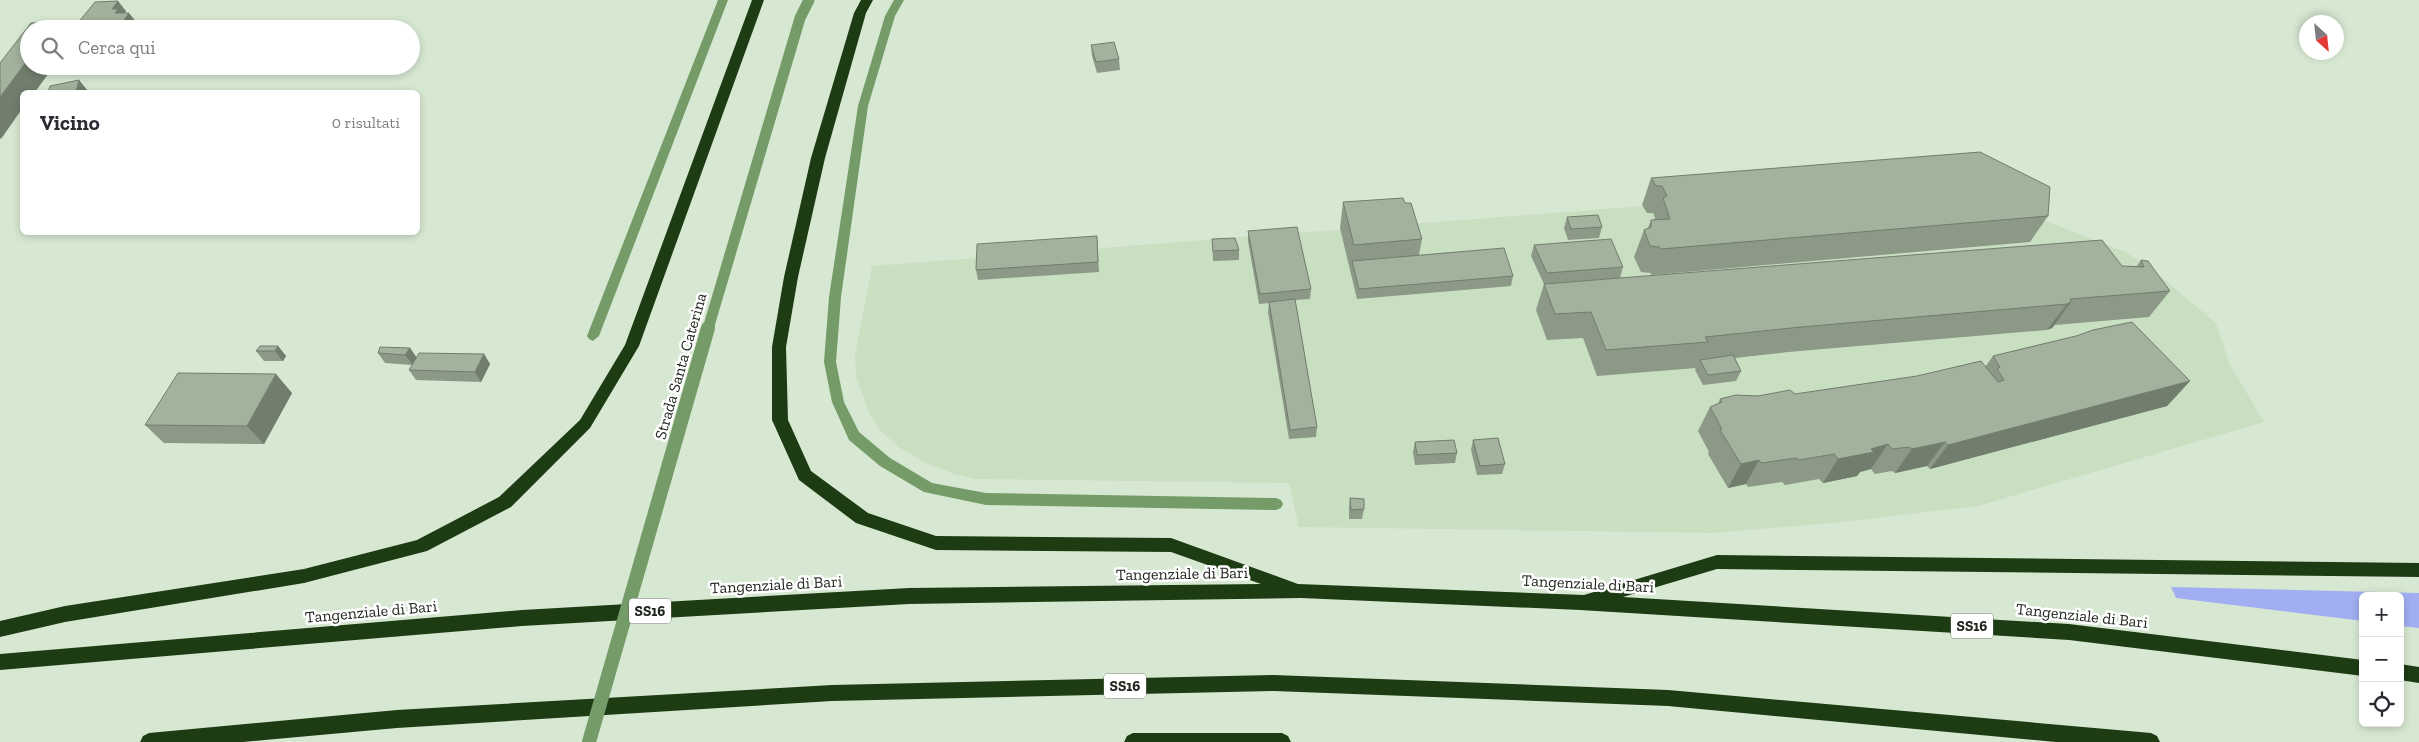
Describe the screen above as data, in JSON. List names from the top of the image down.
{
  "streets": {
    "highway": ["Tangenziale di Bari", "SS16"],
    "street": ["Strada Santa Caterina"]
  },
  "north": "bottom right",
  "page": {
    "search": "Cerca qui",
    "heading": ["Vicino", "0 risultati"],
    "map_buttons": ["+", "−"]
  }
}
